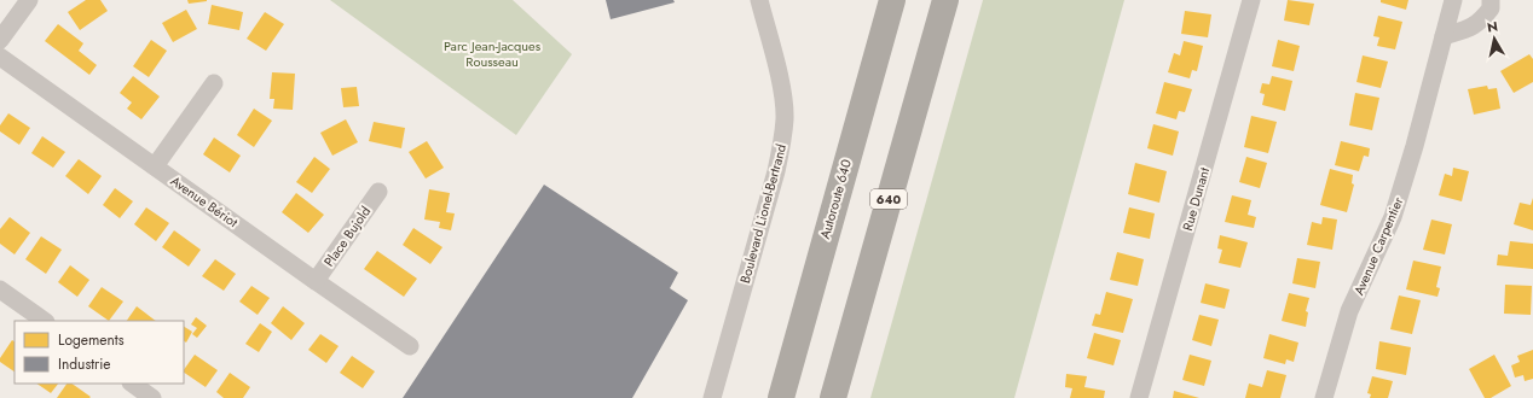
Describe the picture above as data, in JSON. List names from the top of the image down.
{
  "streets": {
    "highway": ["Autoroute 640", "640"],
    "street": [
      "Rue Dunant",
      "Avenue Bériot",
      "Boulevard Lionel-Bertrand",
      "Place Bujold",
      "Avenue Carpentier"
    ]
  },
  "crossings": [
    ["Avenue Bériot", "Place Bujold"]
  ],
  "parks": ["Parc Jean-Jacques Rousseau"],
  "legend": ["Logements", "Industrie"],
  "north": "top"
}
